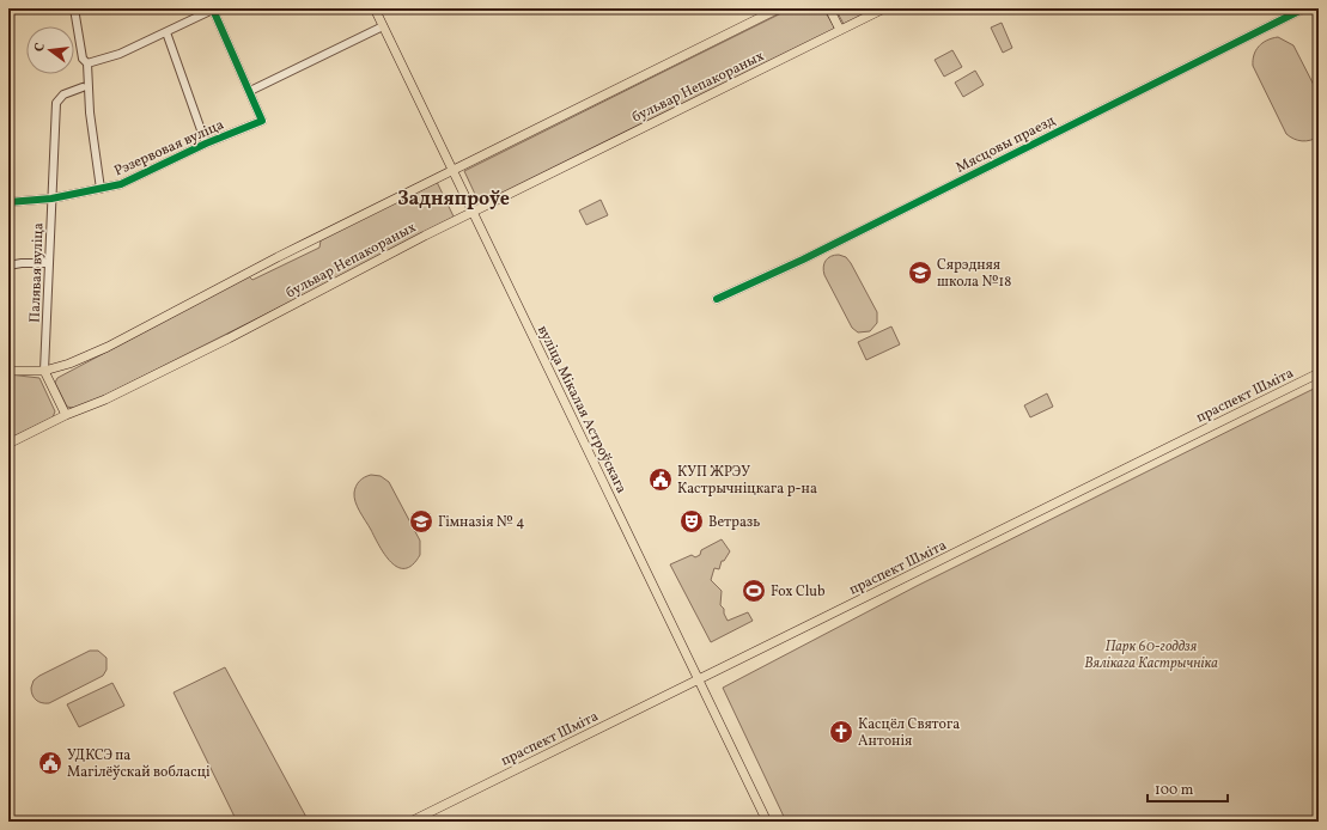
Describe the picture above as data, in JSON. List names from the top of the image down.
{
  "streets": {
    "main road": [
      "бульвар Непакораных",
      "Палявая вуліца",
      "праспект Шміта",
      "вуліца Мікалая Астроўскага"
    ],
    "street": ["Мясцовы праезд", "Рэзервовая вуліца"]
  },
  "crossings": [
    ["бульвар Непакораных", "Палявая вуліца"],
    ["бульвар Непакораных", "вуліца Мікалая Астроўскага"],
    ["Рэзервовая вуліца", "Палявая вуліца"],
    ["праспект Шміта", "вуліца Мікалая Астроўскага"]
  ],
  "districts": ["Задняпроўе"],
  "parks": ["Парк 60-годдзя Вялікага Кастрычніка"],
  "places": {
    "school or university": ["Сярэдняя школа №18", "Гімназія № 4"],
    "public building": ["КУП ЖРЭУ Кастрычніцкага р-на", "УДКСЭ па Магілёўскай вобласці"],
    "theatre": ["Ветразь"],
    "sports": ["Fox Club"],
    "church": ["Касцёл Святога Антонія"]
  },
  "scale_bar": "100 m",
  "north": "left"
}
